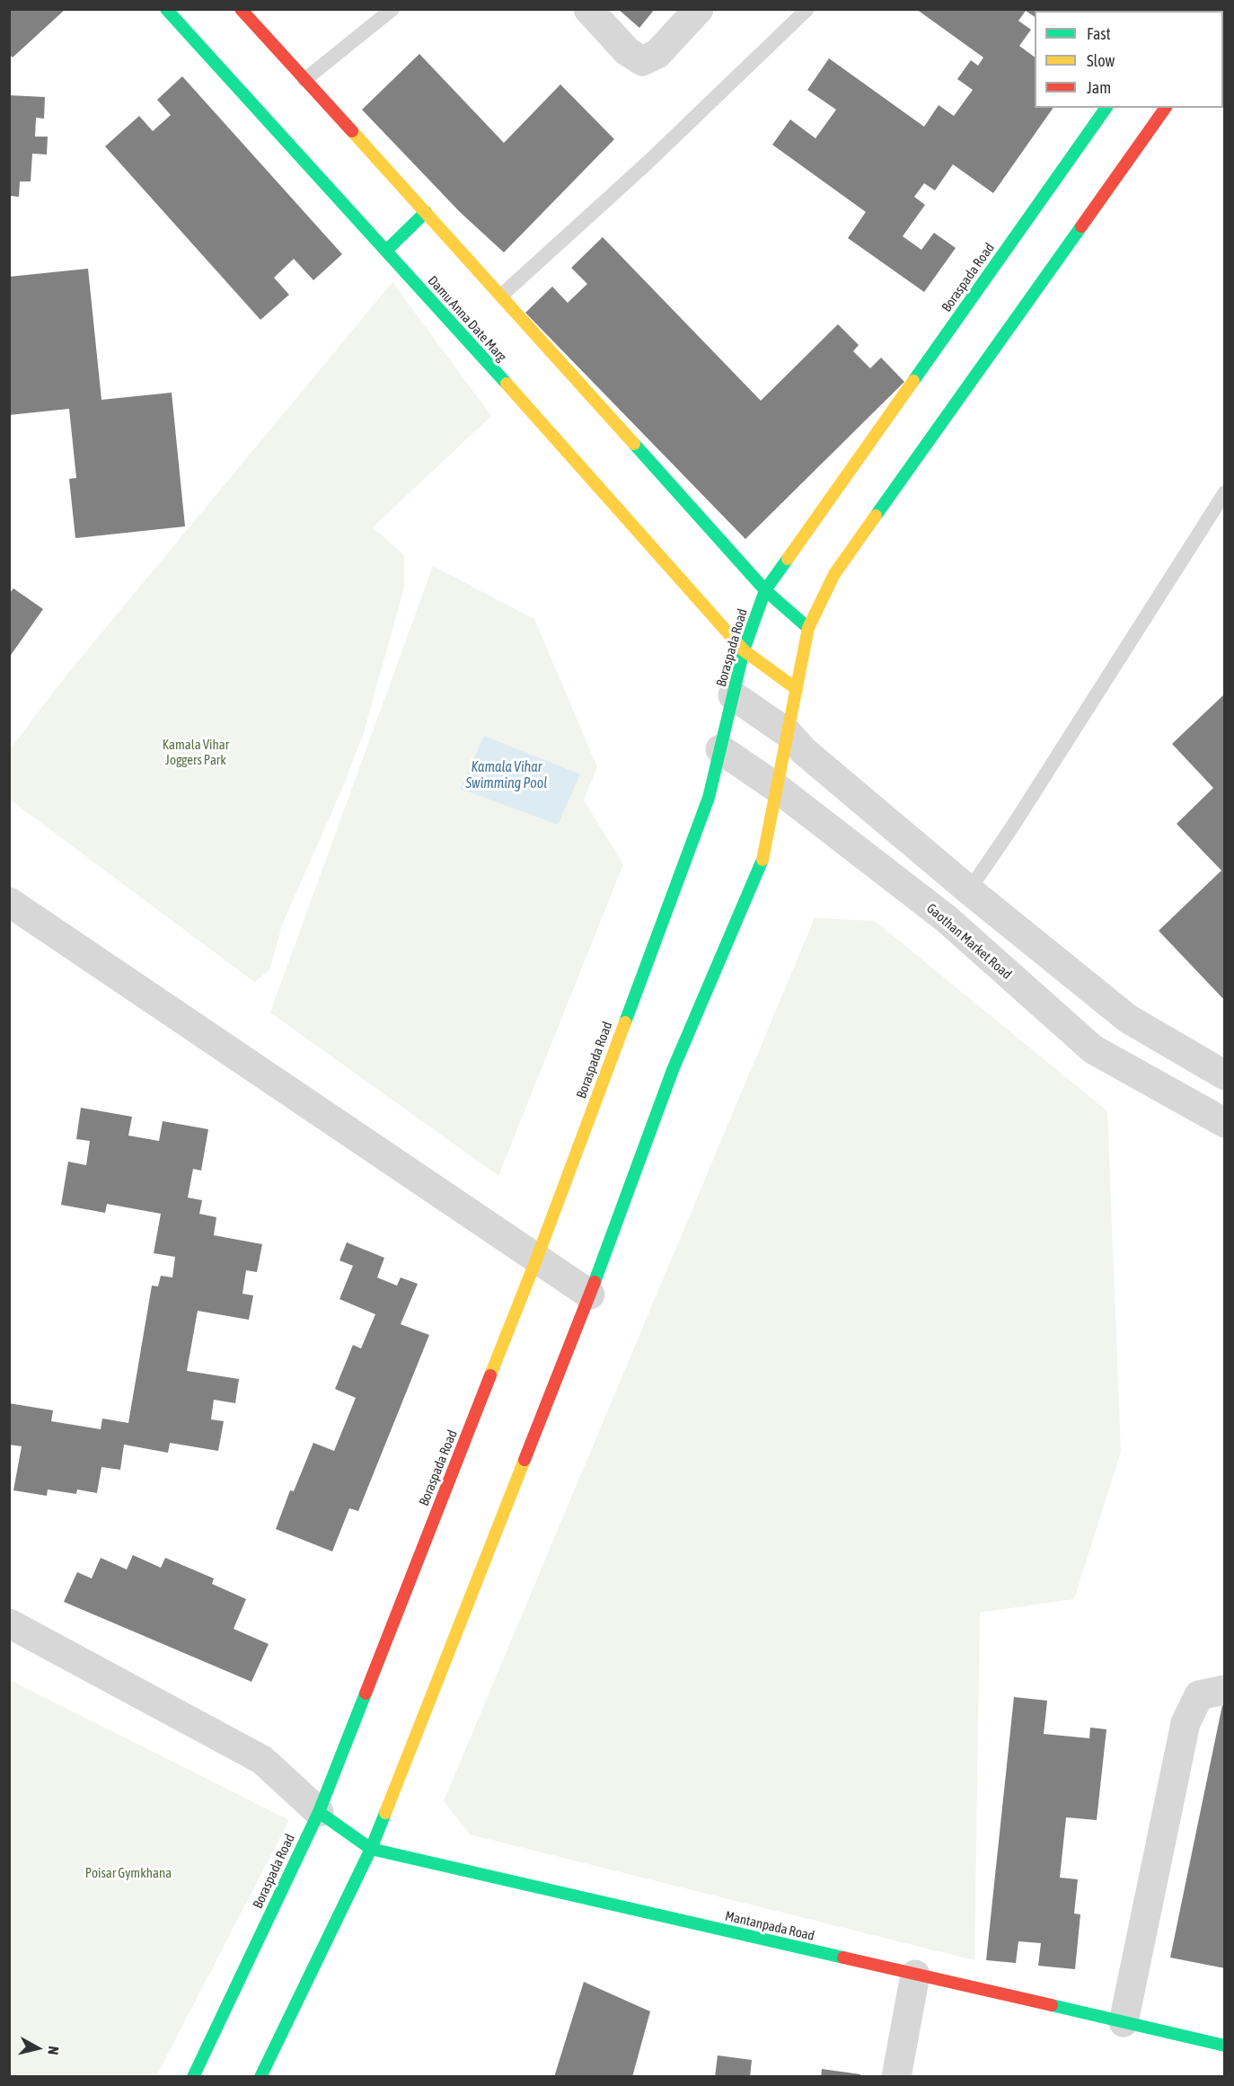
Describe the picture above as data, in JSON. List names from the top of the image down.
{
  "streets": {
    "main road": ["Boraspada Road", "Damu Anna Date Marg", "Mantanpada Road"],
    "street": ["Gaothan Market Road"]
  },
  "crossings": [
    ["Boraspada Road", "Damu Anna Date Marg"],
    ["Boraspada Road", "Gaothan Market Road"],
    ["Boraspada Road", "Mantanpada Road"]
  ],
  "water": ["Kamala Vihar Swimming Pool"],
  "parks": ["Kamala Vihar Joggers Park", "Poisar Gymkhana"],
  "legend": ["Fast", "Slow", "Jam"],
  "north": "right"
}
